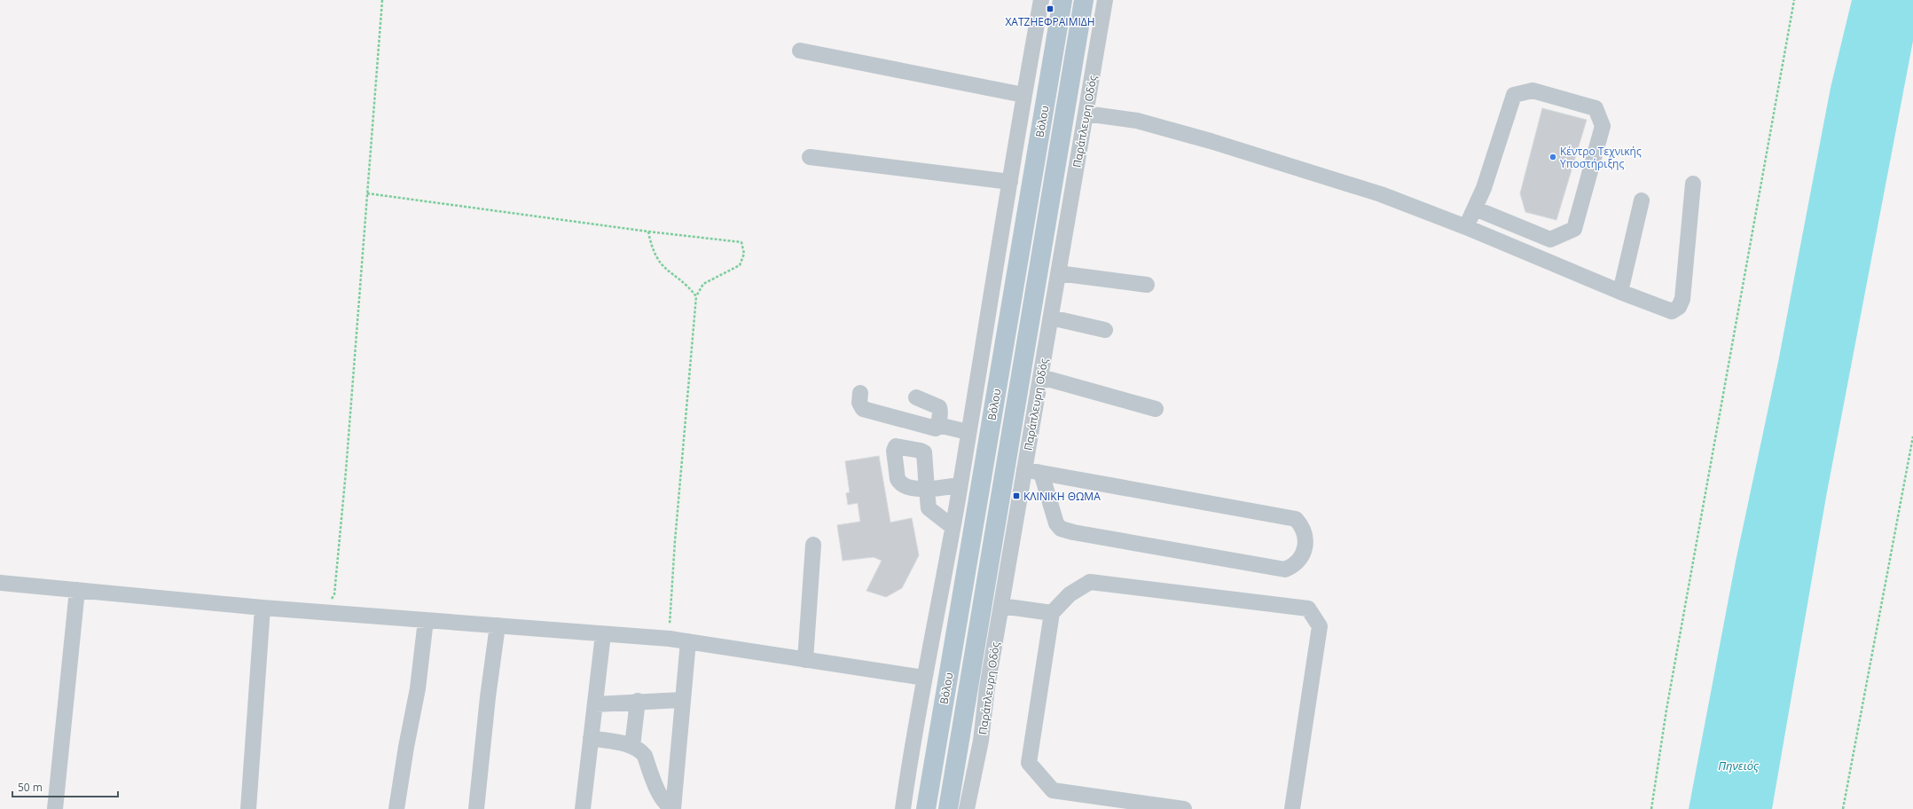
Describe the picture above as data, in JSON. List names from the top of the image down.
{
  "streets": {
    "main road": ["Βόλου"],
    "street": ["Παράπλευρη Οδός"]
  },
  "water": ["Πηνειός"],
  "places": {
    "transit": ["ΧΑΤΖΗΕΦΡΑΙΜΙΔΗ", "ΚΛΙΝΙΚΗ ΘΩΜΑ"],
    "other": ["Κέντρο Τεχνικής Υποστήριξης"]
  },
  "scale_bar": "50 m"
}
